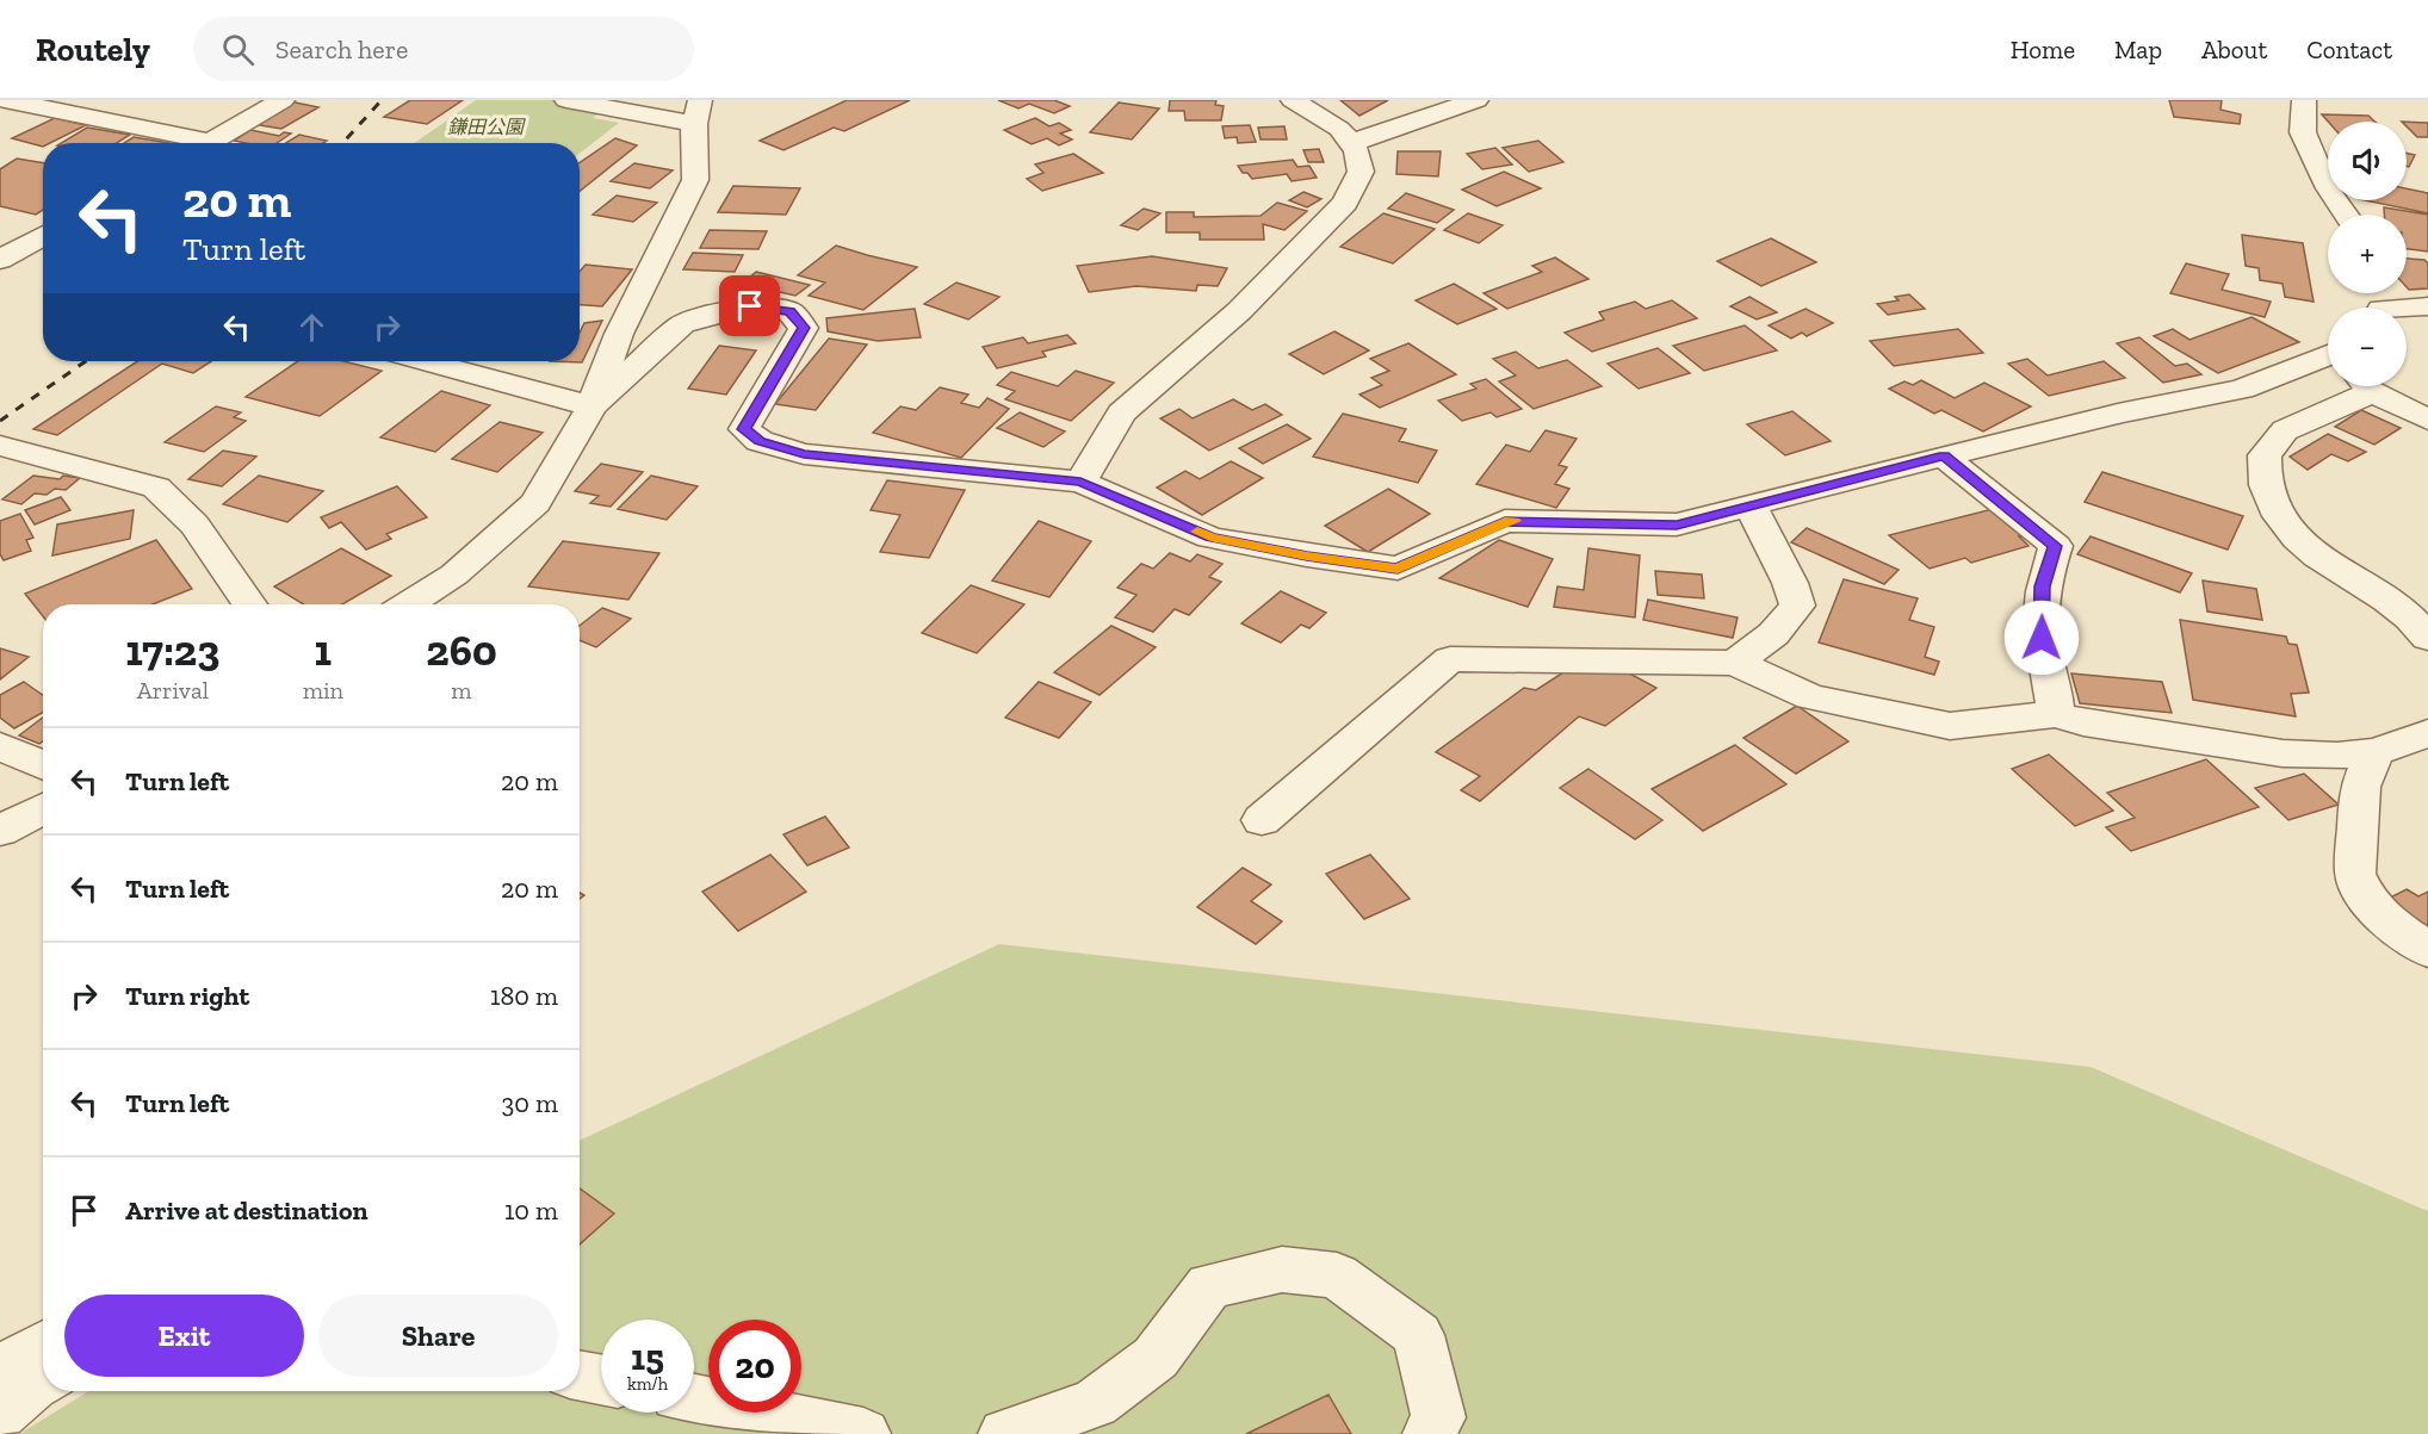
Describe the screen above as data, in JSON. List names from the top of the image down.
{
  "parks": ["鎌田公園"],
  "page": {
    "header": "Routely",
    "search": "Search here",
    "nav": [
      "Home",
      "Map",
      "About",
      "Contact"
    ],
    "map_buttons": ["+", "−"],
    "turn": ["20 m", "Turn left"],
    "eta": [
      "17:23",
      "Arrival",
      "1",
      "min",
      "260",
      "m"
    ],
    "list": [
      {
        "name": "Turn left",
        "value": "20 m"
      },
      {
        "name": "Turn left",
        "value": "20 m"
      },
      {
        "name": "Turn right",
        "value": "180 m"
      },
      {
        "name": "Turn left",
        "value": "30 m"
      },
      {
        "name": "Arrive at destination",
        "value": "10 m"
      }
    ],
    "buttons": ["Exit", "Share"],
    "speed": "15 km/h",
    "limit": "20"
  }
}
